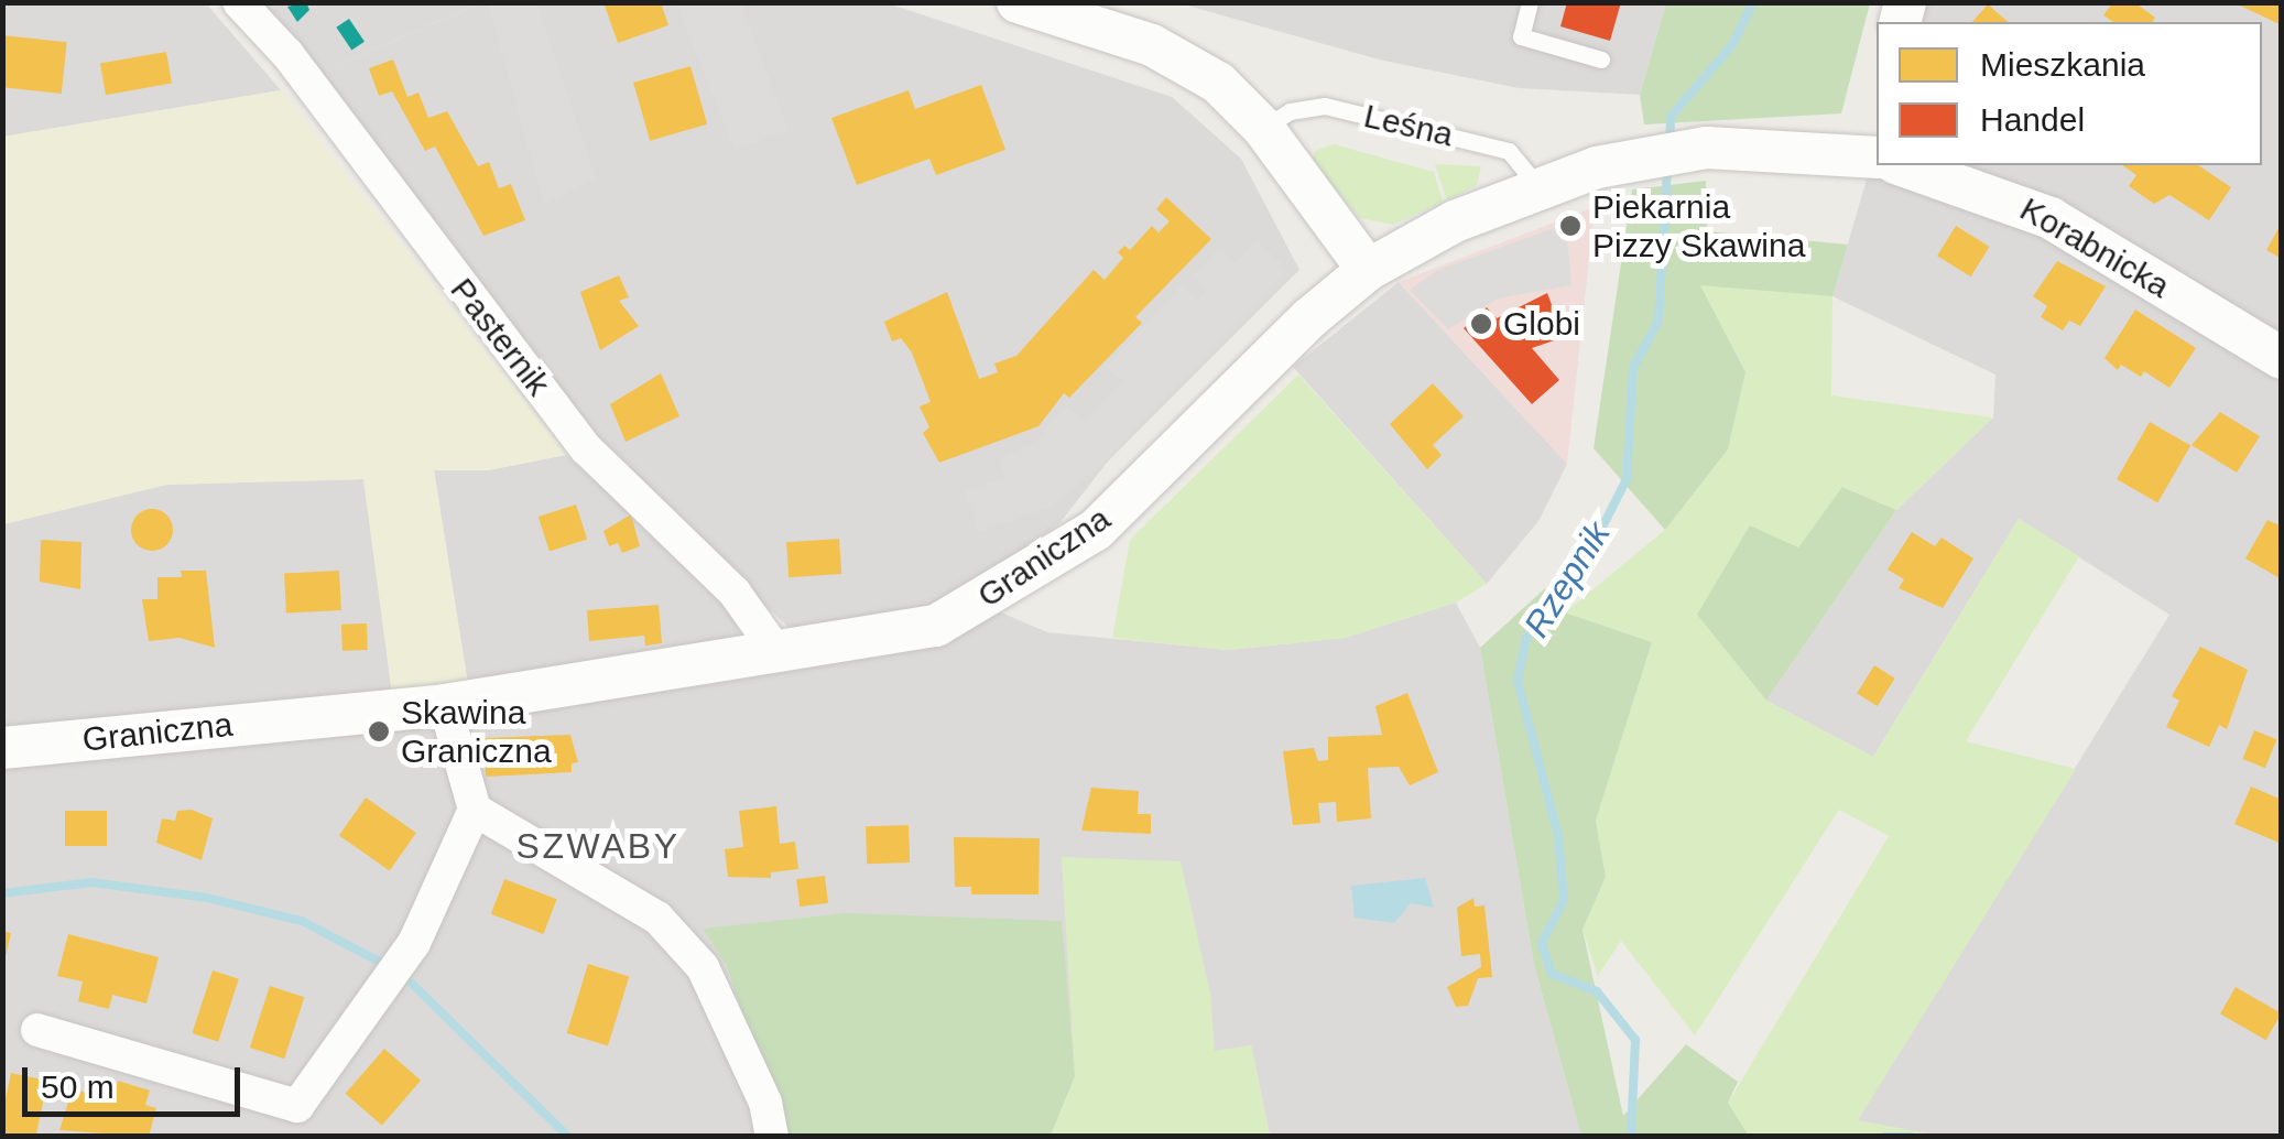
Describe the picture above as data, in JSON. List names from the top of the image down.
{
  "streets": {
    "street": ["Korabnicka", "Pasternik", "Graniczna"],
    "lane": ["Leśna"]
  },
  "crossings": [
    ["Leśna", "Korabnicka"],
    ["Leśna", "Graniczna"],
    ["Korabnicka", "Graniczna"],
    ["Pasternik", "Graniczna"]
  ],
  "districts": ["SZWABY"],
  "water": ["Rzepnik"],
  "places": ["Piekarnia Pizzy Skawina", "Globi", "Skawina Graniczna"],
  "legend": ["Mieszkania", "Handel"],
  "scale_bar": "50 m"
}
